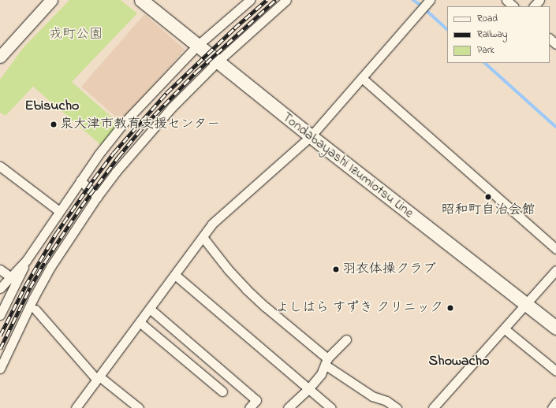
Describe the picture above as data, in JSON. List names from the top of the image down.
{
  "streets": {
    "main road": ["Tondabayashi Izumiotsu Line"]
  },
  "districts": ["Ebisucho", "Showacho"],
  "parks": ["戎町公園"],
  "places": [
    "泉大津市教育支援センター",
    "昭和町自治会館",
    "羽衣体操クラブ",
    "よしはら すずき クリニック"
  ],
  "legend": ["Road", "Railway", "Park"]
}
